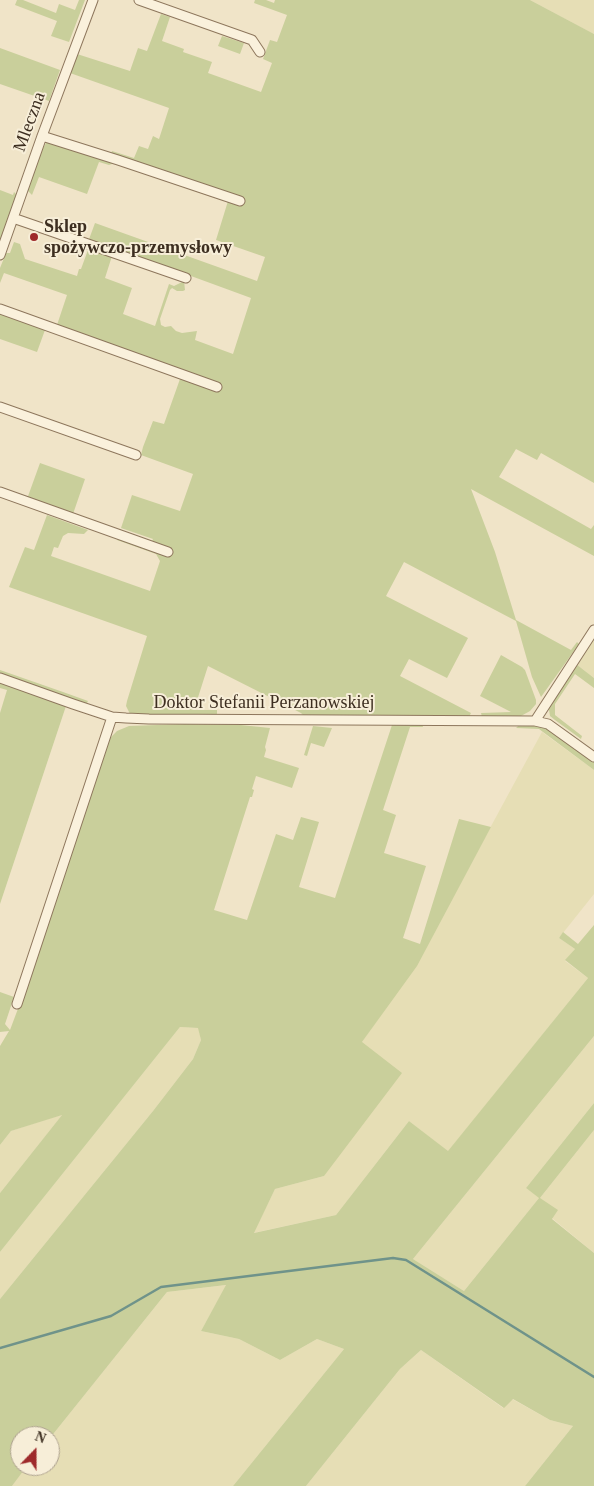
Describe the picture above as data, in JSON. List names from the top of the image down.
{
  "streets": {
    "street": ["Mleczna", "Doktor Stefanii Perzanowskiej"]
  },
  "places": ["Sklep spożywczo-przemysłowy"],
  "north": "top"
}
